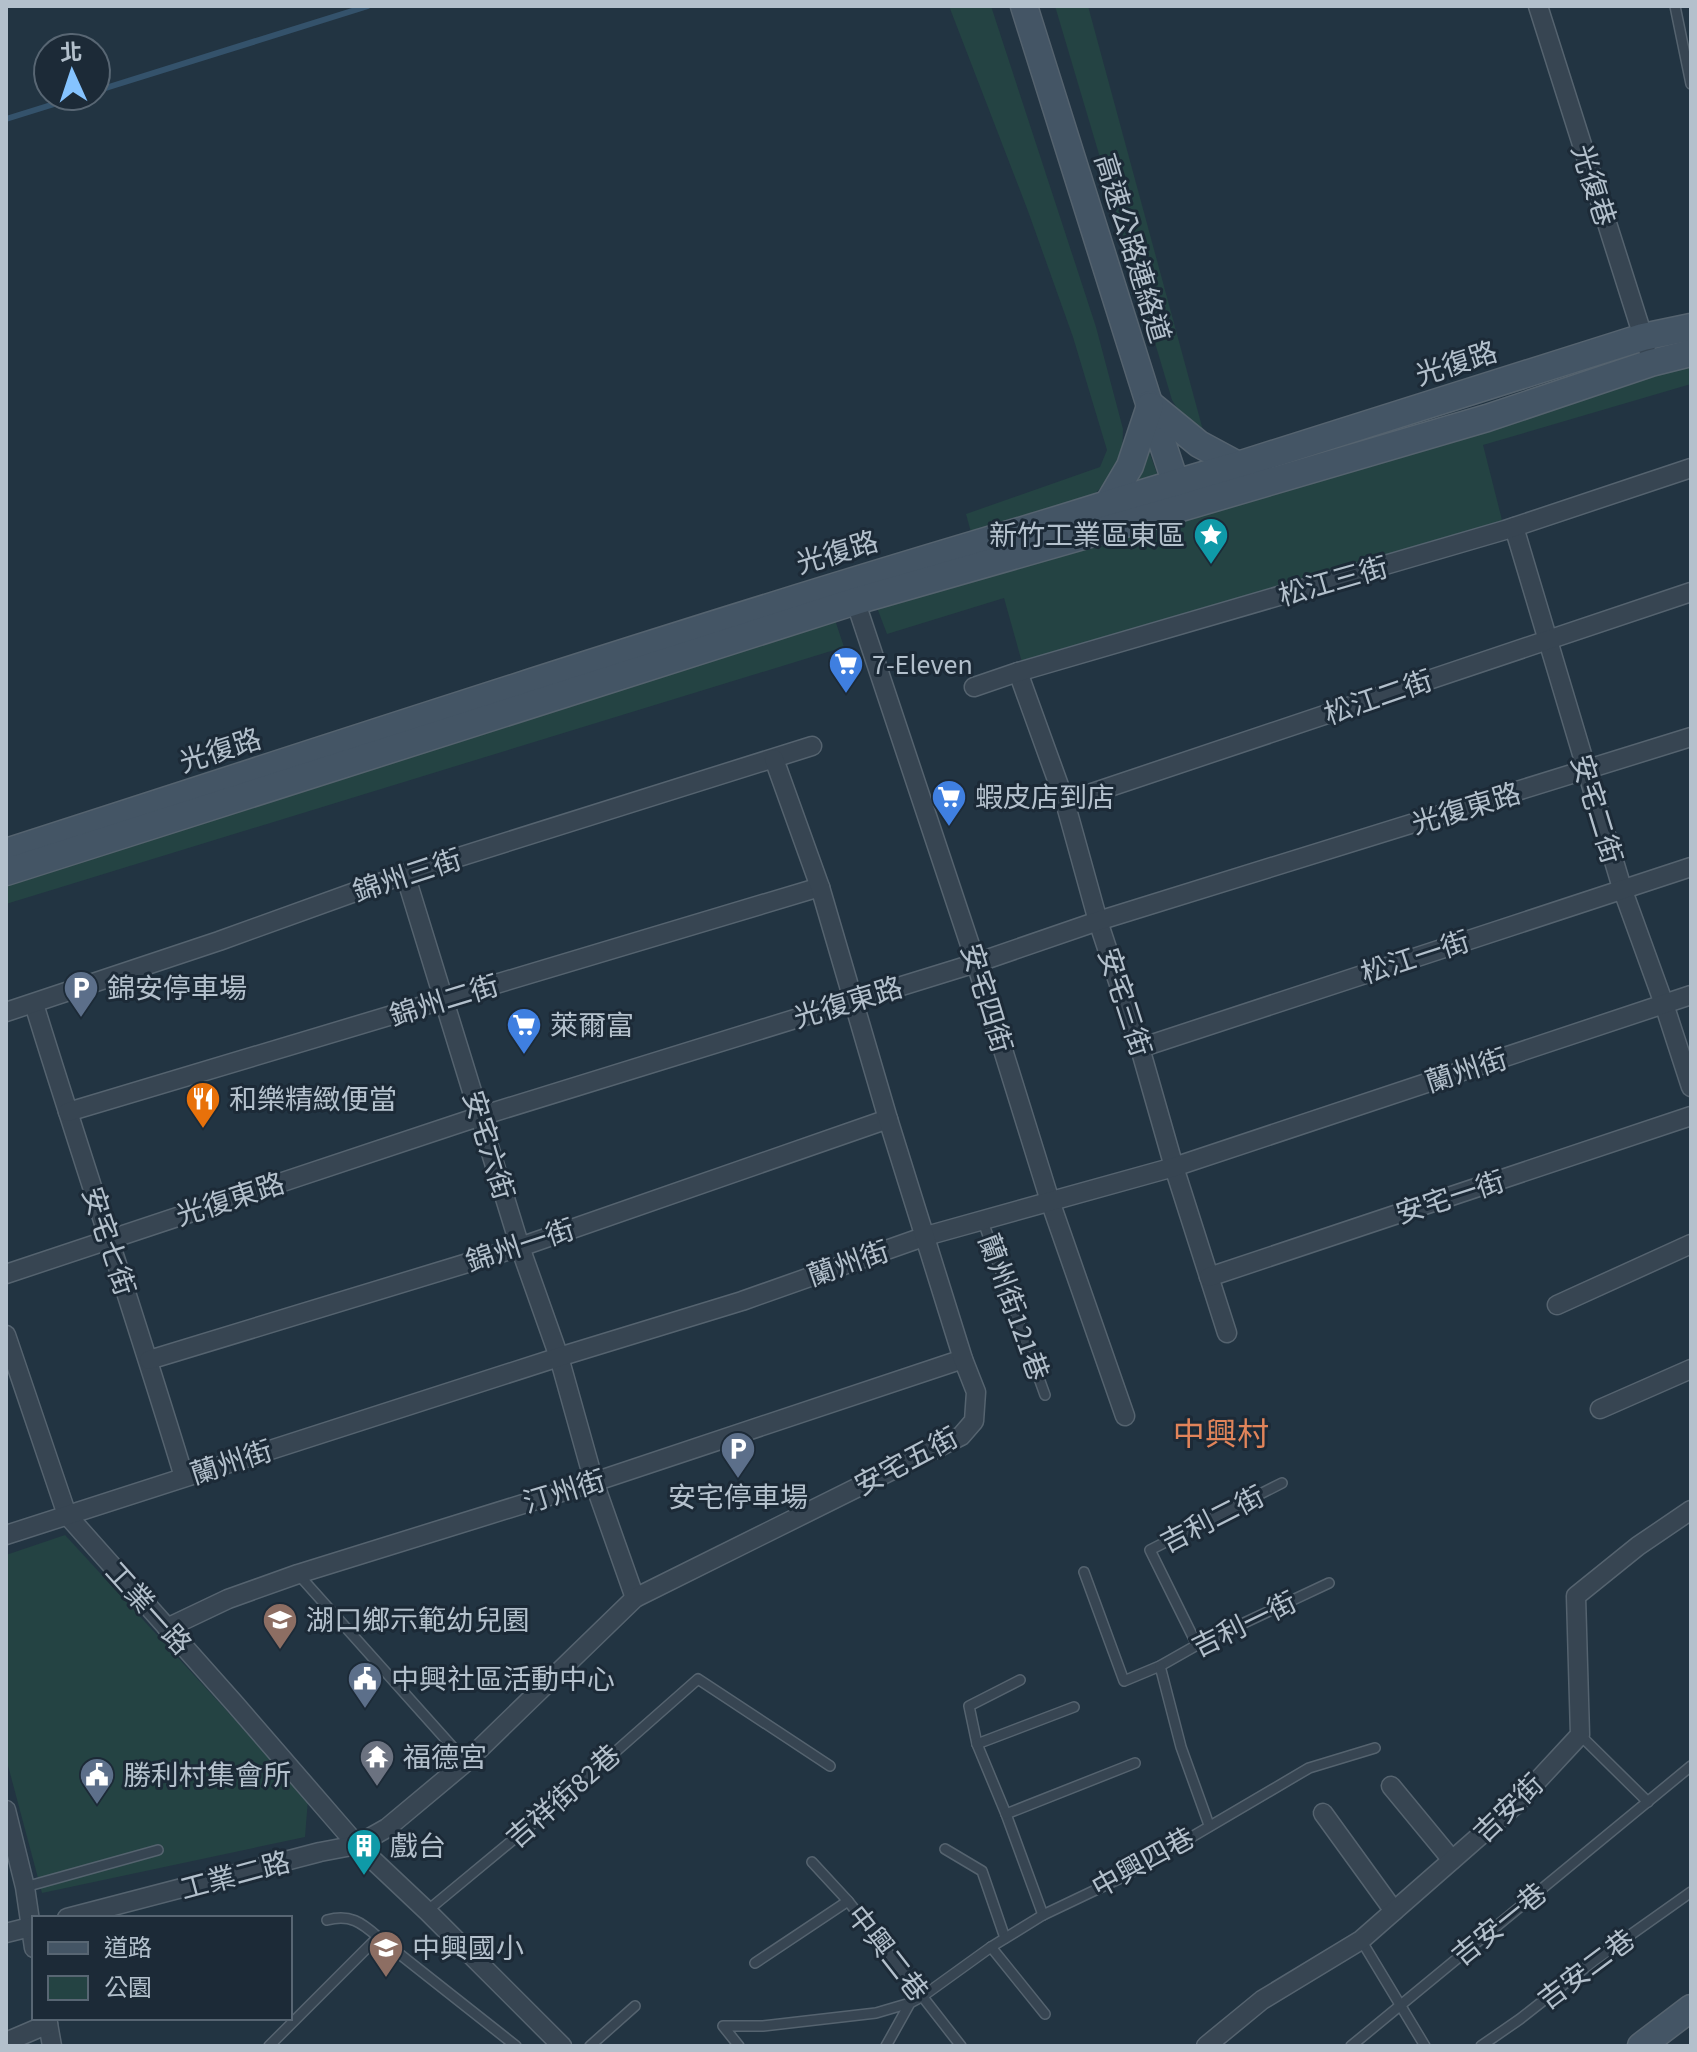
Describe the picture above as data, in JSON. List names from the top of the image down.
{
  "streets": {
    "street": [
      "光復巷",
      "高速公路連絡道",
      "光復路",
      "松江三街",
      "松江二街",
      "光復東路",
      "安宅二街",
      "錦州三街",
      "松江一街",
      "安宅四街",
      "錦州二街",
      "安宅三街",
      "蘭州街",
      "安宅六街",
      "安宅一街",
      "安宅七街",
      "錦州一街",
      "安宅五街",
      "汀州街",
      "工業一路",
      "吉安街",
      "工業二路"
    ],
    "lane": [
      "蘭州街121巷",
      "吉利二街",
      "吉利一街",
      "吉祥街82巷",
      "中興四巷",
      "吉安一巷",
      "中興二巷",
      "吉安二巷"
    ]
  },
  "crossings": [
    ["光復巷", "光復路"],
    ["高速公路連絡道", "光復路"],
    ["光復路", "安宅四街"],
    ["松江三街", "安宅二街"],
    ["松江三街", "安宅三街"],
    ["松江二街", "安宅二街"],
    ["松江二街", "安宅三街"],
    ["光復東路", "安宅二街"],
    ["光復東路", "安宅四街"],
    ["光復東路", "安宅三街"],
    ["光復東路", "安宅六街"],
    ["光復東路", "安宅七街"],
    ["光復東路", "安宅五街"],
    ["安宅二街", "松江一街"],
    ["安宅二街", "蘭州街"],
    ["錦州三街", "安宅六街"],
    ["錦州三街", "安宅七街"],
    ["錦州三街", "安宅五街"],
    ["松江一街", "安宅三街"],
    ["安宅四街", "蘭州街"],
    ["錦州二街", "安宅六街"],
    ["錦州二街", "安宅七街"],
    ["錦州二街", "安宅五街"],
    ["安宅三街", "蘭州街"],
    ["安宅三街", "安宅一街"],
    ["蘭州街", "安宅六街"],
    ["蘭州街", "安宅七街"],
    ["蘭州街", "蘭州街121巷"],
    ["蘭州街", "安宅五街"],
    ["蘭州街", "工業一路"],
    ["安宅六街", "錦州一街"],
    ["安宅六街", "安宅五街"],
    ["安宅六街", "汀州街"],
    ["安宅七街", "錦州一街"],
    ["錦州一街", "安宅五街"],
    ["安宅五街", "汀州街"],
    ["安宅五街", "工業一路"],
    ["安宅五街", "工業二路"],
    ["汀州街", "工業一路"],
    ["吉利二街", "吉利一街"],
    ["工業一路", "吉祥街82巷"],
    ["工業一路", "工業二路"],
    ["中興四巷", "中興二巷"]
  ],
  "districts": ["中興村"],
  "places": {
    "place": ["新竹工業區東區"],
    "supermarket": ["7-Eleven", "蝦皮店到店", "萊爾富"],
    "parking": ["錦安停車場", "安宅停車場"],
    "restaurant": ["和樂精緻便當"],
    "school or university": ["湖口鄉示範幼兒園", "中興國小"],
    "public building": ["中興社區活動中心", "勝利村集會所"],
    "temple": ["福德宮"],
    "building": ["戲台"]
  },
  "legend": ["道路", "公園"],
  "north": "top"
}
